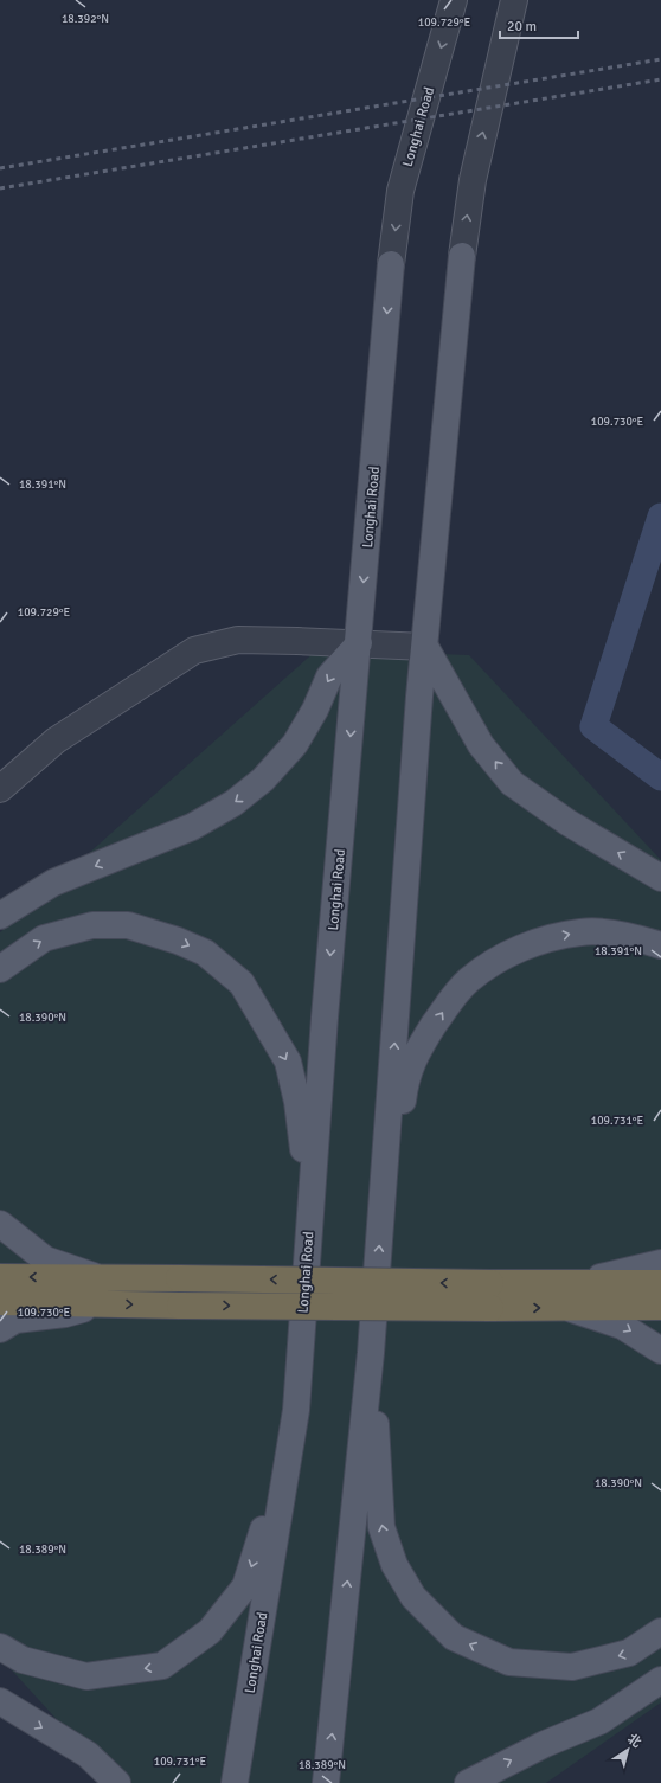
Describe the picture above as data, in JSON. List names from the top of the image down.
{
  "streets": {
    "main road": ["Longhai Road"]
  },
  "one_way": ["Longhai Road"],
  "scale_bar": "20 m",
  "north": "top right",
  "coordinates": [
    "18.392°N",
    "109.729°E",
    "109.730°E",
    "18.391°N",
    "18.390°N",
    "109.731°E",
    "18.389°N"
  ]
}
